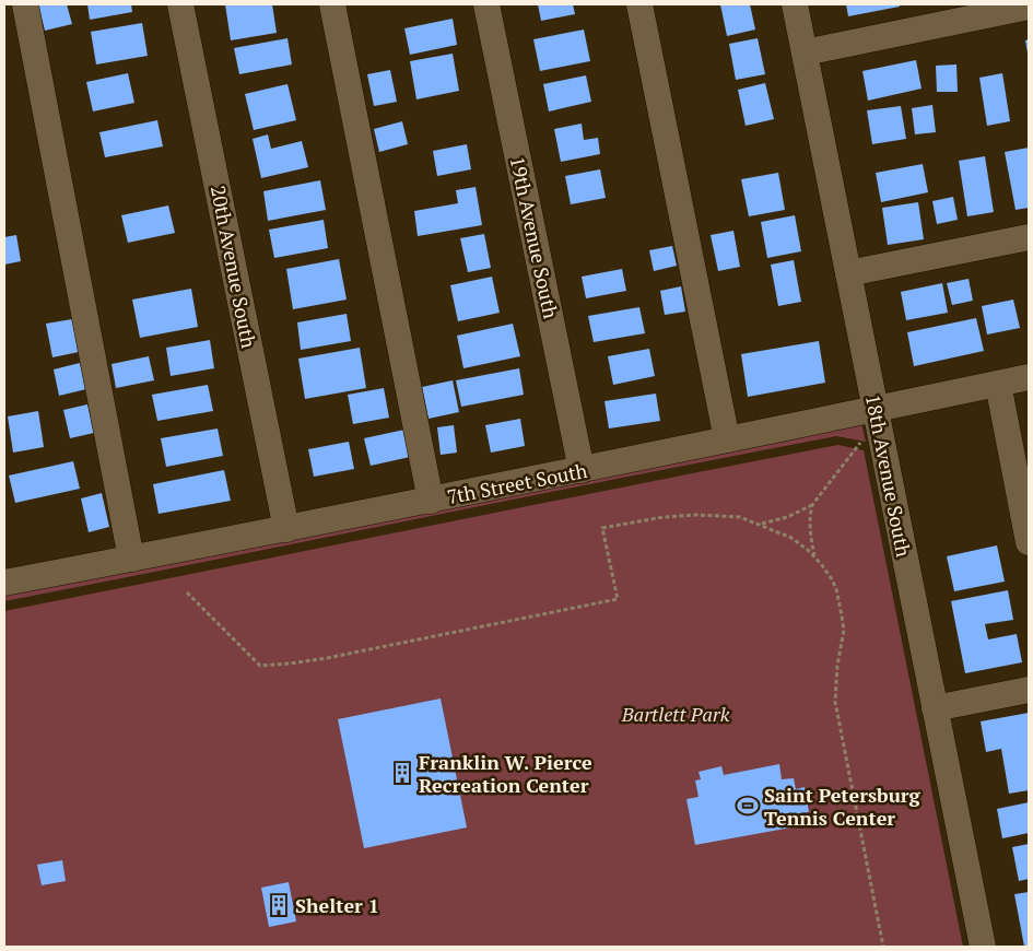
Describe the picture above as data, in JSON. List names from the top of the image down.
{
  "streets": {
    "street": [
      "19th Avenue South",
      "20th Avenue South",
      "18th Avenue South",
      "7th Street South"
    ]
  },
  "crossings": [
    ["19th Avenue South", "7th Street South"],
    ["20th Avenue South", "7th Street South"],
    ["18th Avenue South", "7th Street South"]
  ],
  "parks": ["Bartlett Park"],
  "places": {
    "building": ["Franklin W. Pierce Recreation Center", "Shelter 1"],
    "sports": ["Saint Petersburg Tennis Center"]
  }
}
